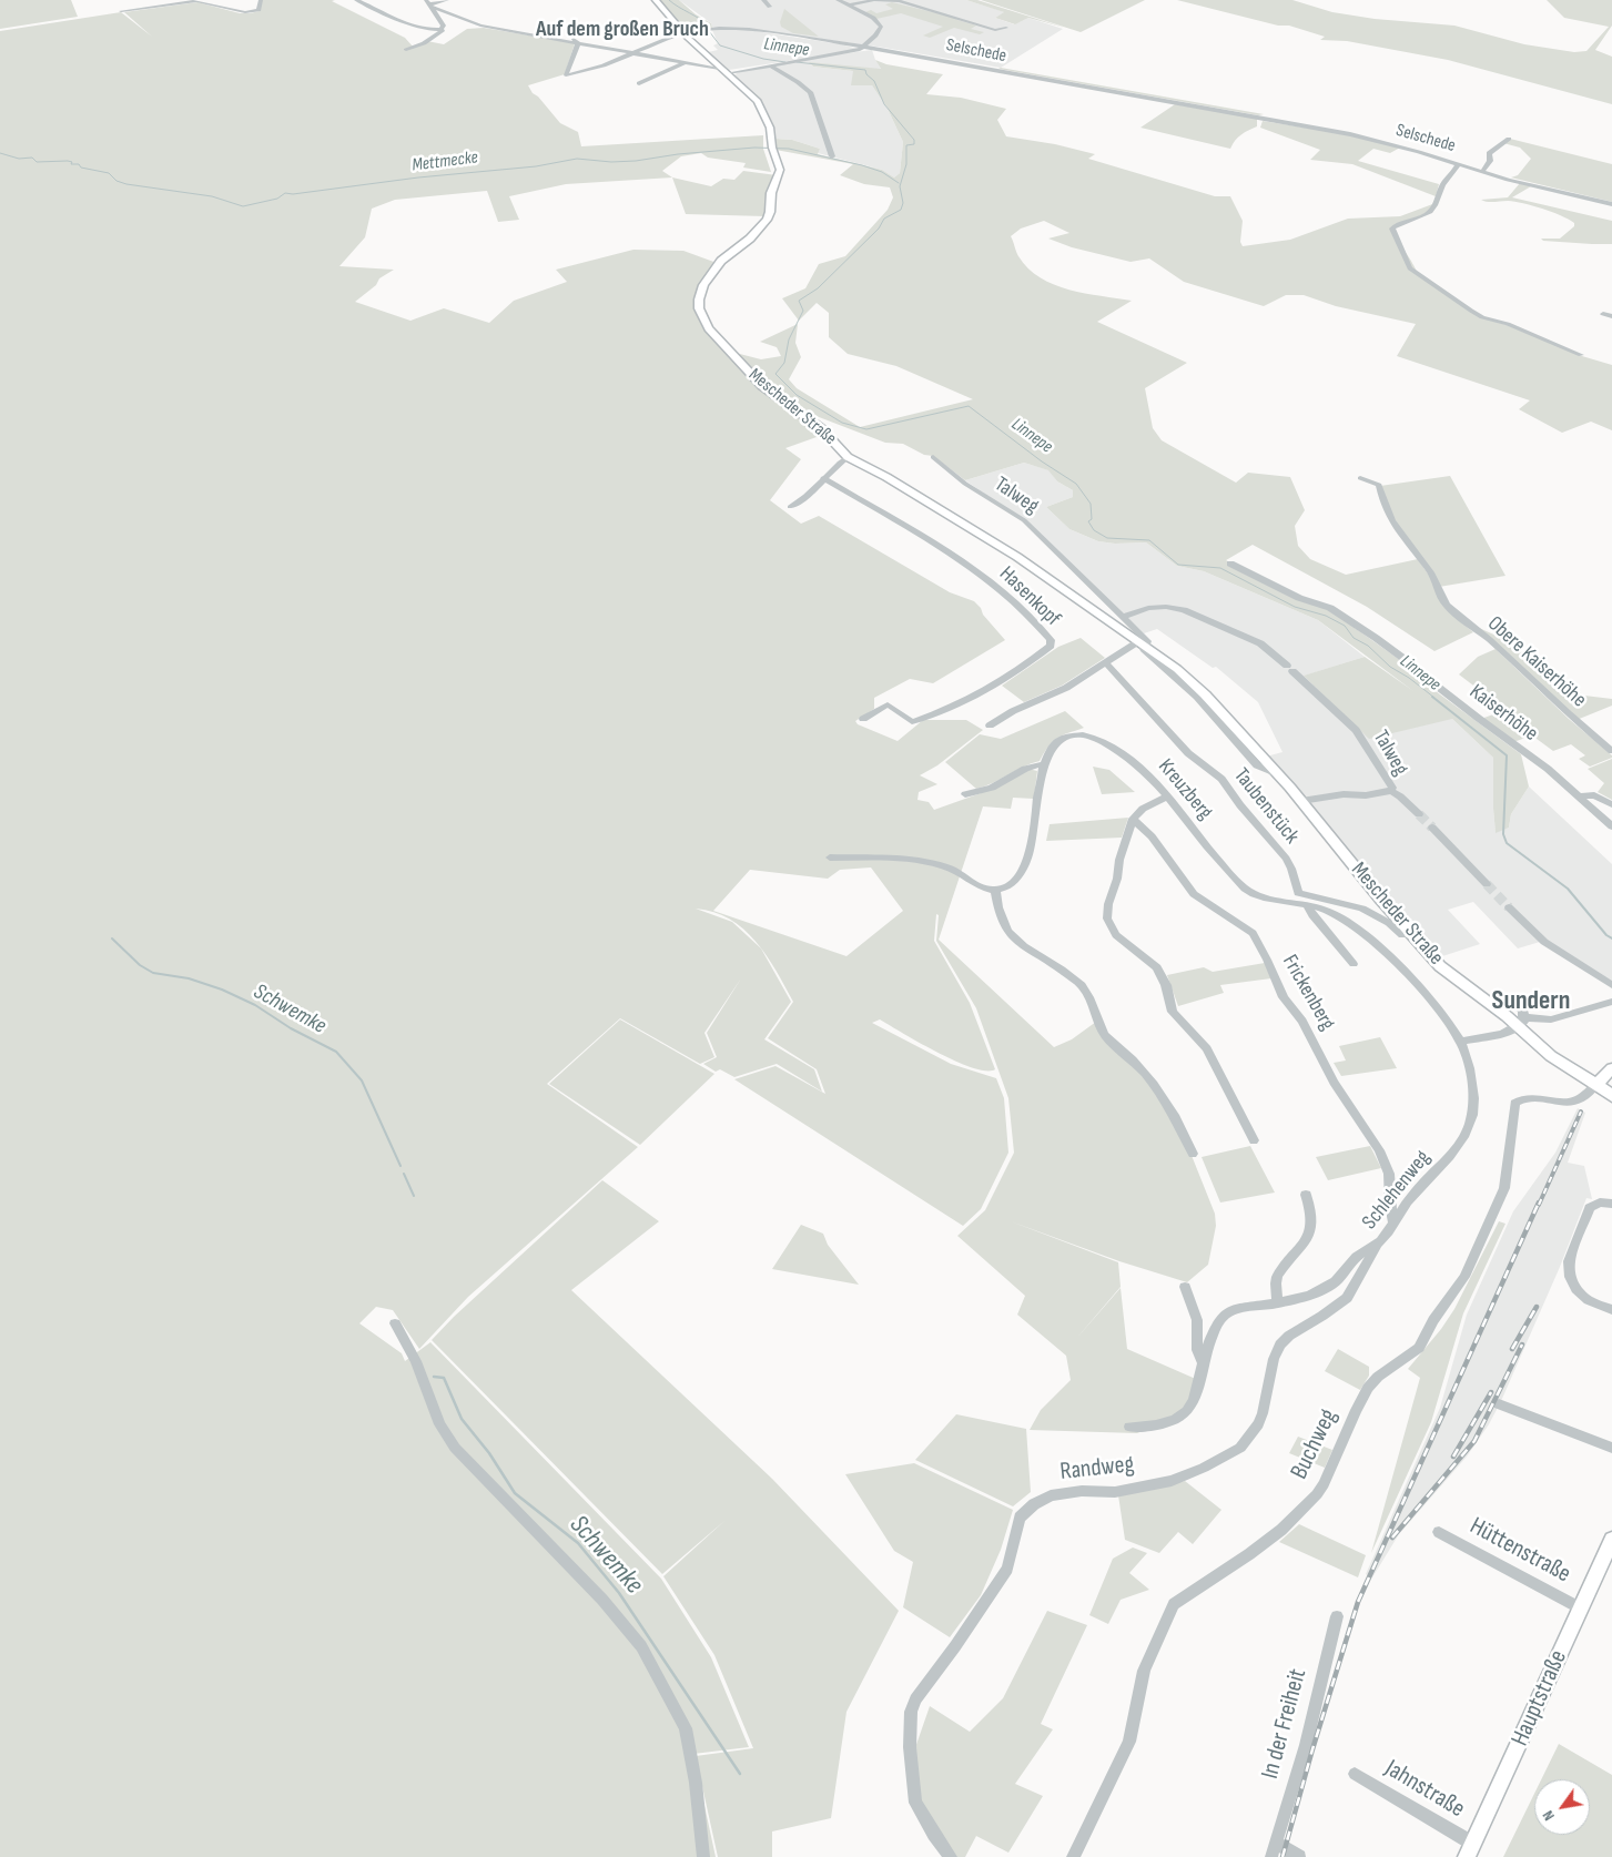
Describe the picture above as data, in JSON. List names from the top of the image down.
{
  "streets": {
    "main road": ["Mescheder Straße", "Hauptstraße"],
    "street": [
      "Selschede",
      "Talweg",
      "Hasenkopf",
      "Obere Kaiserhöhe",
      "Kaiserhöhe",
      "Kreuzberg",
      "Taubenstück",
      "Frickenberg",
      "Schlehenweg",
      "Buchweg",
      "Randweg",
      "Hüttenstraße",
      "In der Freiheit",
      "Jahnstraße"
    ]
  },
  "crossings": [
    ["Selschede", "Mescheder Straße"],
    ["Mescheder Straße", "Talweg"],
    ["Mescheder Straße", "Taubenstück"],
    ["Mescheder Straße", "Buchweg"],
    ["Kreuzberg", "Schlehenweg"],
    ["Frickenberg", "Schlehenweg"],
    ["Schlehenweg", "Randweg"],
    ["Hüttenstraße", "Hauptstraße"],
    ["Hauptstraße", "Jahnstraße"]
  ],
  "districts": ["Auf dem großen Bruch", "Sundern"],
  "water": ["Linnepe", "Mettmecke", "Schwemke"],
  "north": "bottom left"
}
